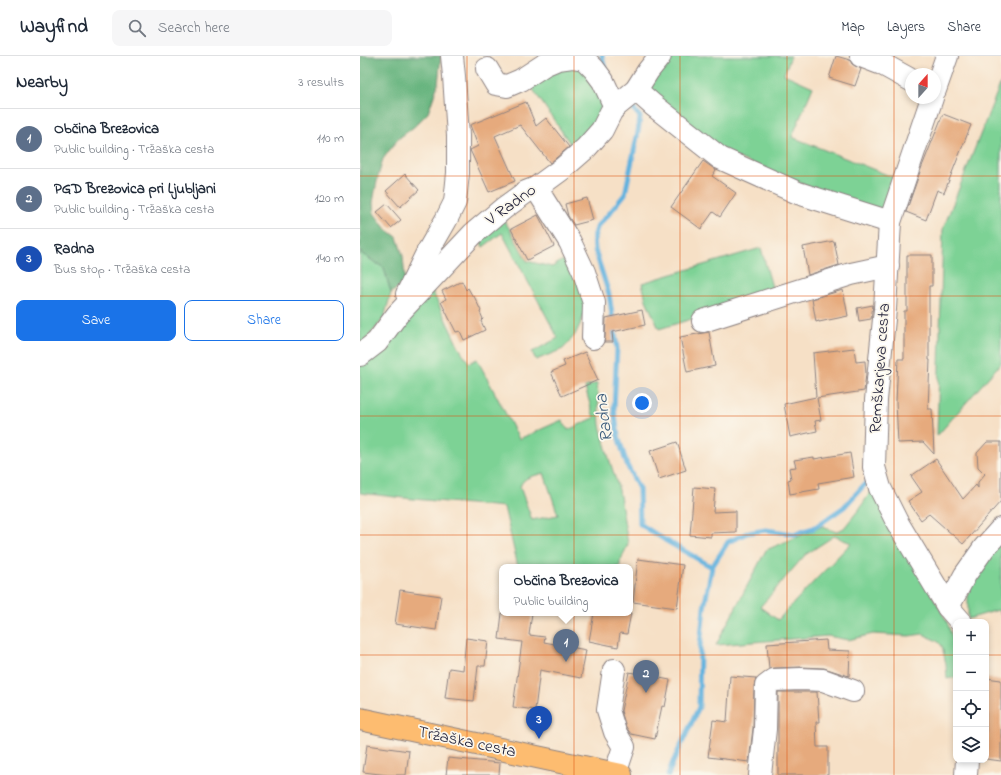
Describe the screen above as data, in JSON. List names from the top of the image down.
{
  "streets": {
    "main road": ["Tržaška cesta"],
    "street": ["V Radno", "Remškarjeva cesta"]
  },
  "water": ["Radna"],
  "north": "top",
  "page": {
    "header": "Wayfind",
    "search": "Search here",
    "nav": ["Map", "Layers", "Share"],
    "heading": ["Nearby", "3 results"],
    "list": [
      {
        "mark": "1",
        "name": "Občina Brezovica",
        "note": "Public building · Tržaška cesta",
        "value": "110 m"
      },
      {
        "mark": "2",
        "name": "PGD Brezovica pri Ljubljani",
        "note": "Public building · Tržaška cesta",
        "value": "120 m"
      },
      {
        "mark": "3",
        "name": "Radna",
        "note": "Bus stop · Tržaška cesta",
        "value": "140 m"
      }
    ],
    "buttons": ["Save", "Share"],
    "popup": ["Občina Brezovica", "Public building"],
    "map_buttons": ["+", "−"],
    "pins": ["1", "2", "3"]
  }
}
